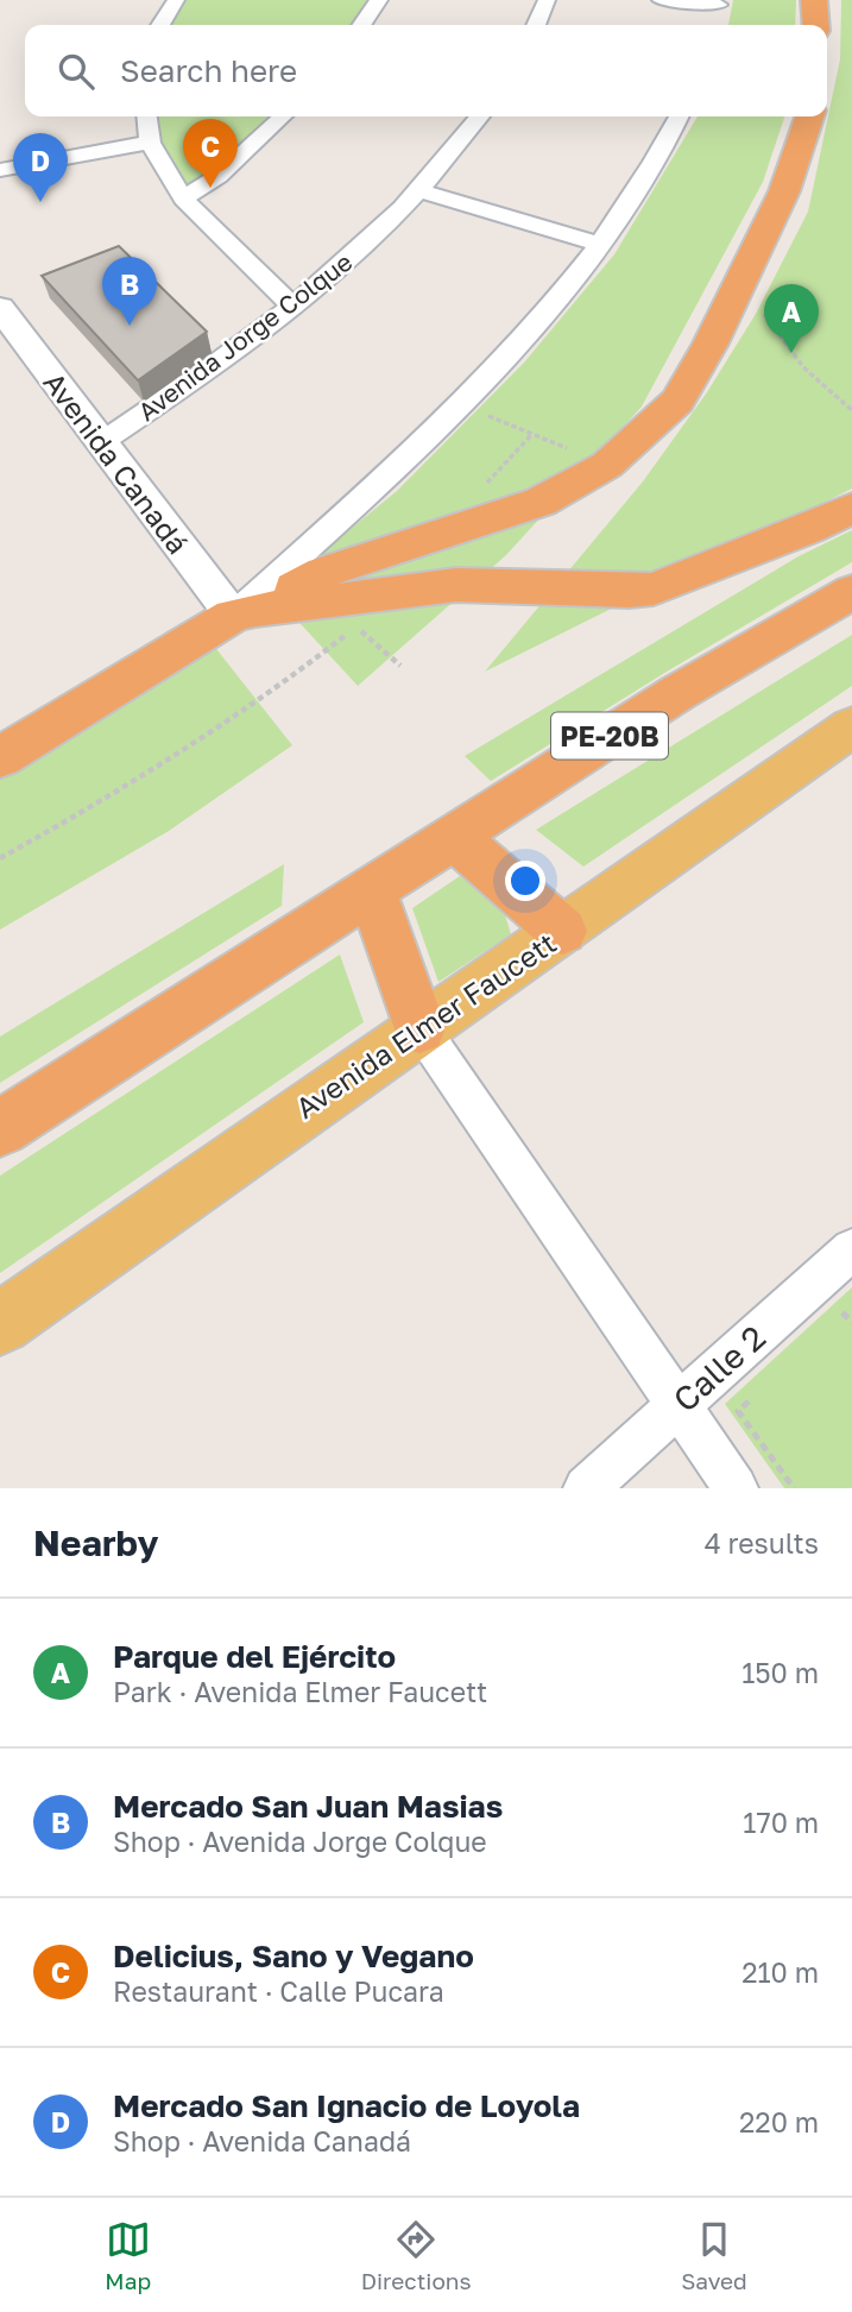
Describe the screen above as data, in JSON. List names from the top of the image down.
{
  "streets": {
    "highway": ["PE-20B"],
    "main road": ["Avenida Elmer Faucett"],
    "street": ["Avenida Jorge Colque", "Avenida Canadá", "Calle 2"]
  },
  "crossings": [
    ["Avenida Jorge Colque", "Avenida Canadá"]
  ],
  "page": {
    "search": "Search here",
    "pins": [
      "C",
      "D",
      "B",
      "A"
    ],
    "heading": ["Nearby", "4 results"],
    "list": [
      {
        "mark": "A",
        "name": "Parque del Ejército",
        "note": "Park · Avenida Elmer Faucett",
        "value": "150 m"
      },
      {
        "mark": "B",
        "name": "Mercado San Juan Masias",
        "note": "Shop · Avenida Jorge Colque",
        "value": "170 m"
      },
      {
        "mark": "C",
        "name": "Delicius, Sano y Vegano",
        "note": "Restaurant · Calle Pucara",
        "value": "210 m"
      },
      {
        "mark": "D",
        "name": "Mercado San Ignacio de Loyola",
        "note": "Shop · Avenida Canadá",
        "value": "220 m"
      }
    ],
    "nav": ["Map", "Directions", "Saved"]
  }
}
